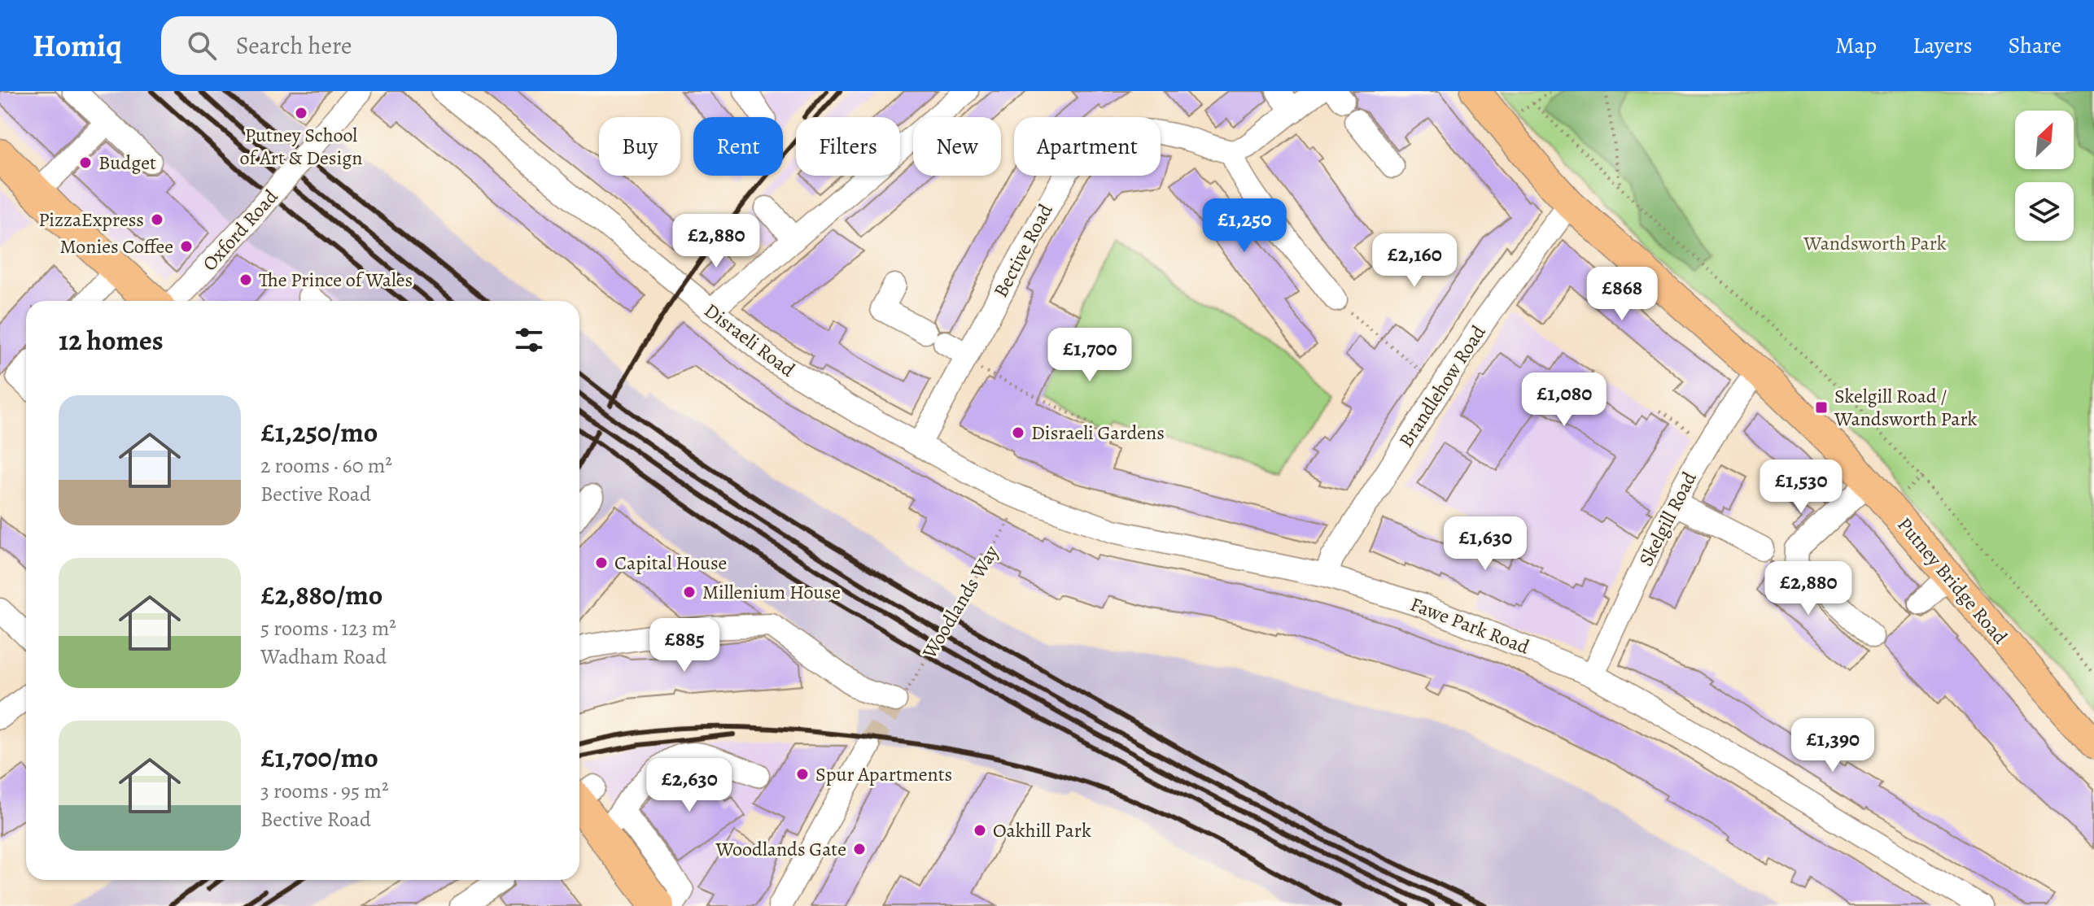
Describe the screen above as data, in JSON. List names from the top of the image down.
{
  "streets": {
    "main road": ["Putney Bridge Road"],
    "street": [
      "Oxford Road",
      "Bective Road",
      "Disraeli Road",
      "Brandlehow Road",
      "Skelgill Road",
      "Fawe Park Road"
    ],
    "path": ["Woodlands Way"]
  },
  "crossings": [
    ["Bective Road", "Disraeli Road"],
    ["Bective Road", "Fawe Park Road"],
    ["Disraeli Road", "Fawe Park Road"],
    ["Brandlehow Road", "Putney Bridge Road"],
    ["Brandlehow Road", "Fawe Park Road"],
    ["Skelgill Road", "Putney Bridge Road"],
    ["Skelgill Road", "Fawe Park Road"]
  ],
  "parks": ["Wandsworth Park"],
  "places": {
    "other": [
      "Putney School of Art & Design",
      "Budget",
      "PizzaExpress",
      "Monies Coffee",
      "The Prince of Wales",
      "Disraeli Gardens",
      "Capital House",
      "Millenium House",
      "Spur Apartments",
      "Oakhill Park",
      "Woodlands Gate"
    ],
    "transit": ["Skelgill Road / Wandsworth Park"]
  },
  "north": "top right",
  "page": {
    "header": "Homiq",
    "search": "Search here",
    "nav": ["Map", "Layers", "Share"],
    "chip": [
      "Buy",
      "Rent",
      "Filters",
      "New",
      "Apartment"
    ],
    "price": [
      "£1,250",
      "£2,880",
      "£2,160",
      "£868",
      "£1,700",
      "£1,080",
      "£1,530",
      "£1,630",
      "£2,880",
      "£885",
      "£1,390",
      "£2,630"
    ],
    "heading": "12 homes",
    "list": [
      {
        "name": "£1,250/mo",
        "note": "2 rooms · 60 m² · Bective Road"
      },
      {
        "name": "£2,880/mo",
        "note": "5 rooms · 123 m² · Wadham Road"
      },
      {
        "name": "£1,700/mo",
        "note": "3 rooms · 95 m² · Bective Road"
      }
    ]
  }
}
